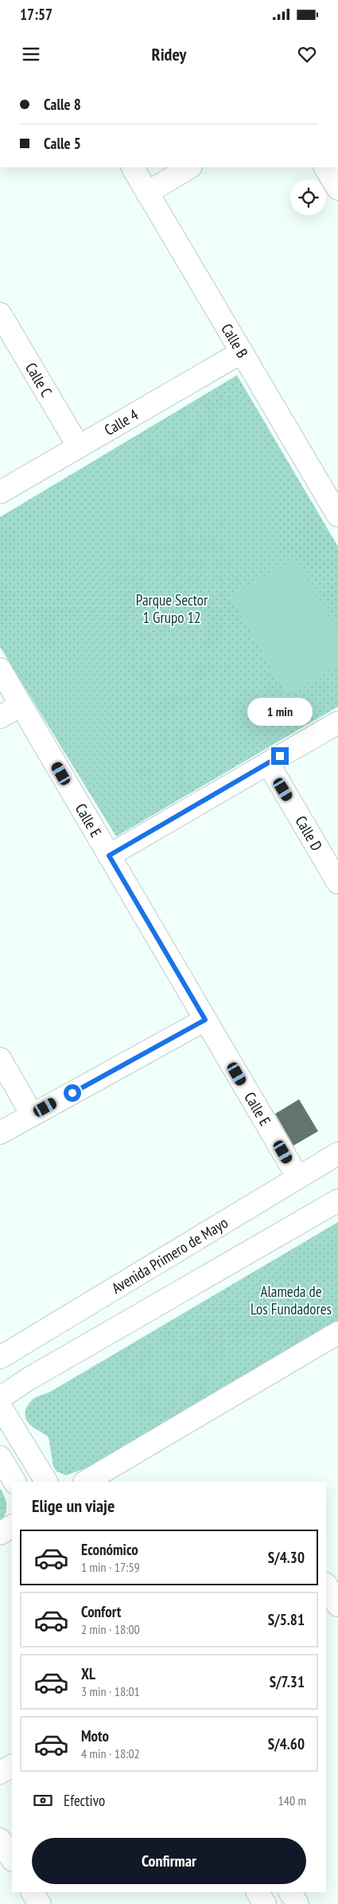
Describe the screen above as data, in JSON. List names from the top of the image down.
{
  "streets": {
    "street": [
      "Calle B",
      "Calle C",
      "Calle 4",
      "Calle E",
      "Calle D",
      "Avenida Primero de Mayo"
    ]
  },
  "crossings": [
    ["Calle B", "Calle 4"],
    ["Calle C", "Calle 4"],
    ["Calle E", "Avenida Primero de Mayo"]
  ],
  "parks": ["Parque Sector 1 Grupo 12", "Alameda de Los Fundadores"],
  "page": {
    "status": "17:57",
    "header": "Ridey",
    "banner": ["Calle 8", "Calle 5"],
    "bubble": "1 min",
    "heading": "Elige un viaje",
    "list": [
      {
        "name": "Económico",
        "note": "1 min · 17:59",
        "value": "S/4.30"
      },
      {
        "name": "Confort",
        "note": "2 min · 18:00",
        "value": "S/5.81"
      },
      {
        "name": "XL",
        "note": "3 min · 18:01",
        "value": "S/7.31"
      },
      {
        "name": "Moto",
        "note": "4 min · 18:02",
        "value": "S/4.60"
      }
    ],
    "pay": ["Efectivo", "140 m"],
    "buttons": "Confirmar"
  }
}
